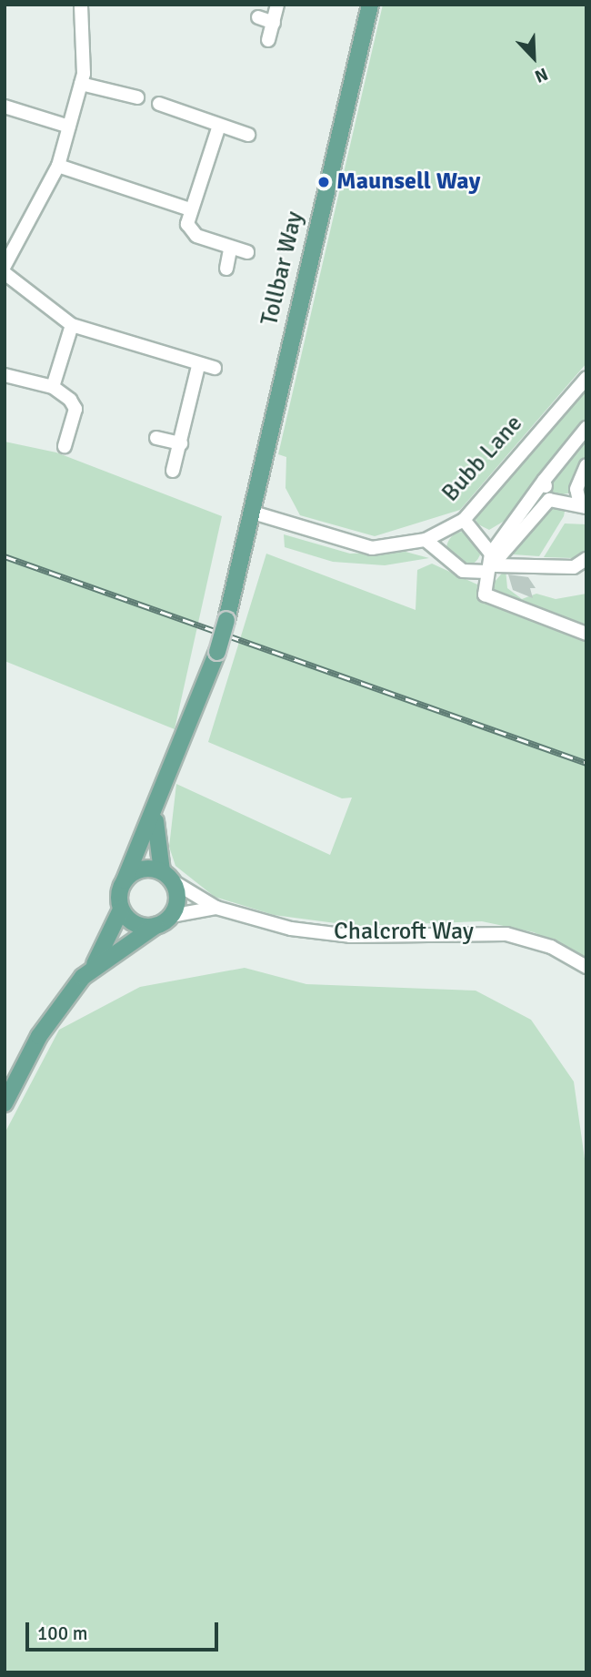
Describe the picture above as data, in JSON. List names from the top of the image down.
{
  "streets": {
    "main road": ["Tollbar Way"],
    "street": ["Bubb Lane", "Chalcroft Way"]
  },
  "crossings": [
    ["Tollbar Way", "Bubb Lane"]
  ],
  "places": ["Maunsell Way"],
  "scale_bar": "100 m",
  "north": "bottom right"
}
